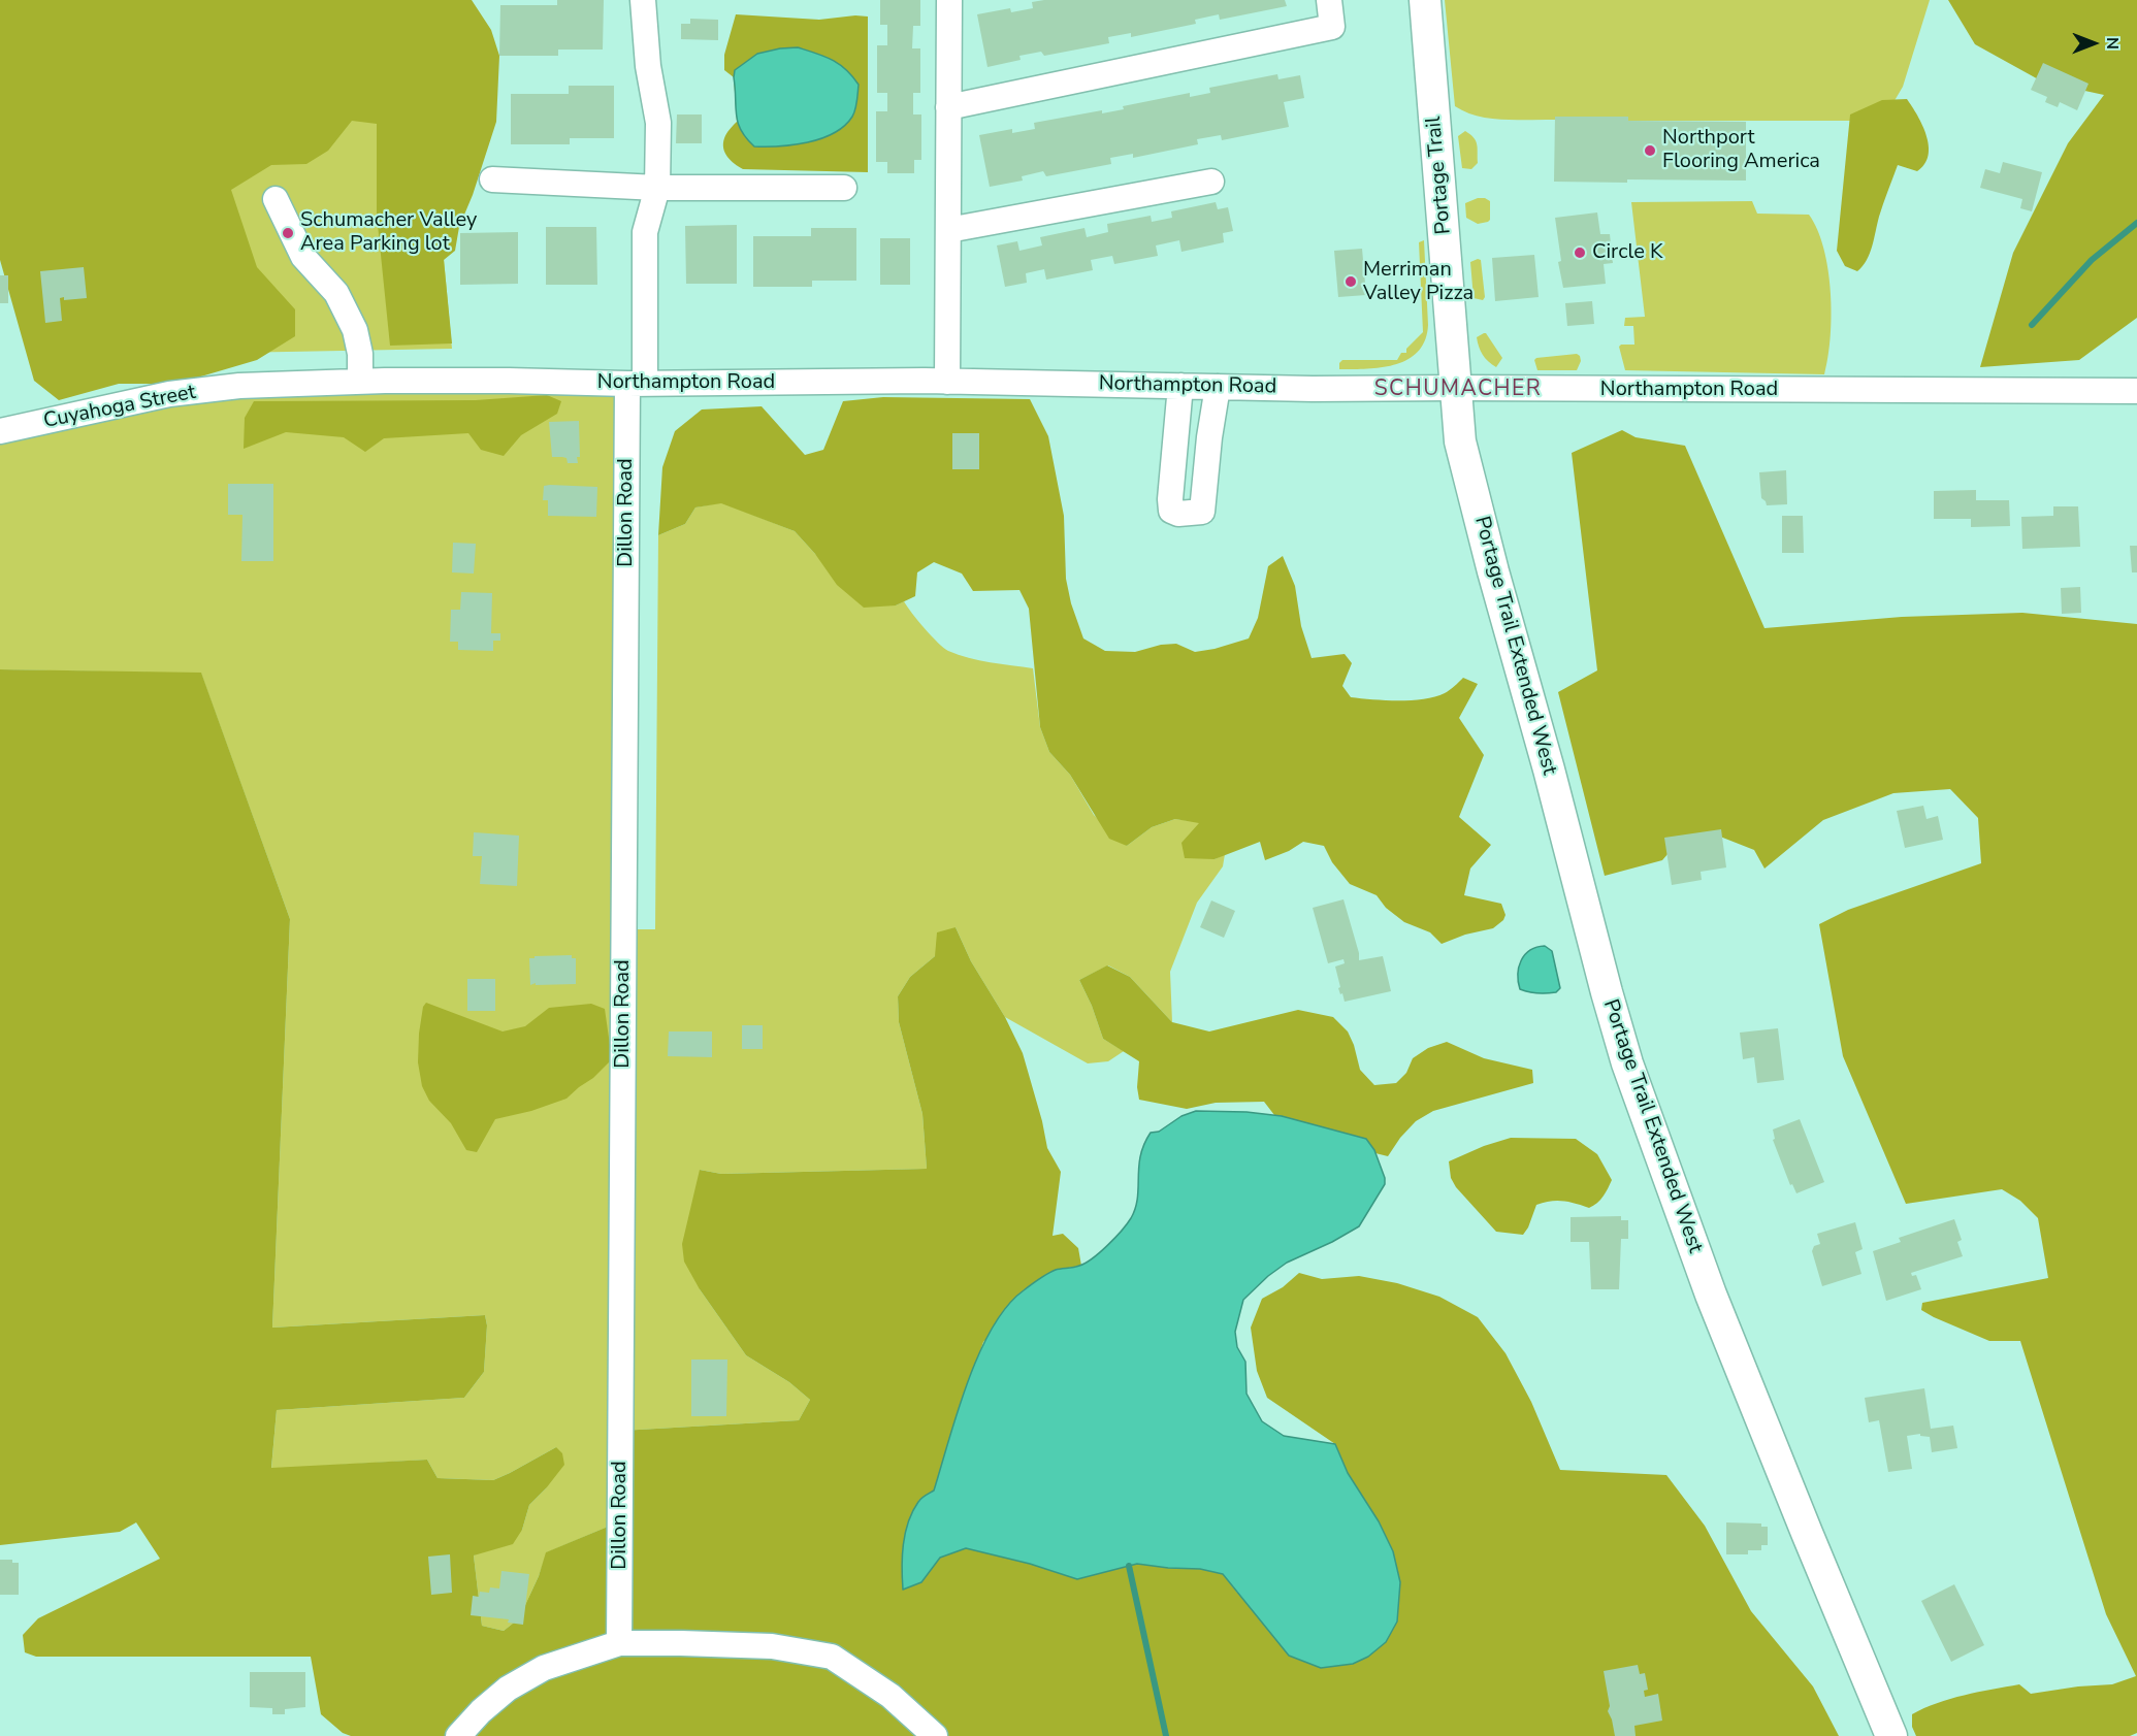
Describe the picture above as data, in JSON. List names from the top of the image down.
{
  "streets": {
    "main road": ["Portage Trail", "Portage Trail Extended West"],
    "street": ["Northampton Road", "Cuyahoga Street", "Dillon Road"]
  },
  "crossings": [
    ["Portage Trail", "Northampton Road"],
    ["Portage Trail", "Portage Trail Extended West"],
    ["Northampton Road", "Cuyahoga Street"],
    ["Northampton Road", "Dillon Road"],
    ["Northampton Road", "Portage Trail Extended West"]
  ],
  "districts": ["SCHUMACHER"],
  "places": [
    "Northport Flooring America",
    "Schumacher Valley Area Parking lot",
    "Circle K",
    "Merriman Valley Pizza"
  ],
  "north": "right"
}
